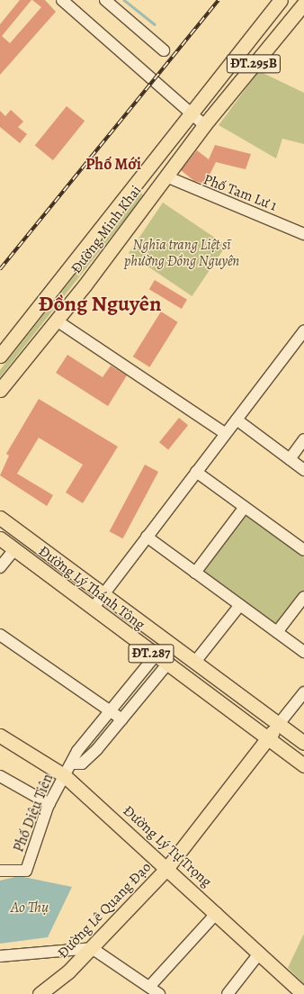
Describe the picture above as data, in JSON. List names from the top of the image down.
{
  "streets": {
    "main road": [
      "ĐT.295B",
      "Đường Minh Khai",
      "Đường Lý Thánh Tông",
      "ĐT.287",
      "Đường Lý Tự Trọng",
      "Đường Lê Quang Đạo"
    ],
    "street": ["Phố Tam Lư 1", "Phố Diệu Tiên"]
  },
  "crossings": [
    ["Phố Tam Lư 1", "Đường Minh Khai"],
    ["Đường Lý Thánh Tông", "Phố Diệu Tiên"],
    ["Đường Lý Thánh Tông", "Đường Lê Quang Đạo"],
    ["Phố Diệu Tiên", "Đường Lý Tự Trọng"],
    ["Đường Lý Tự Trọng", "Đường Lê Quang Đạo"]
  ],
  "districts": ["Phố Mới", "Đồng Nguyên"],
  "water": ["Ao Thụ"],
  "parks": ["Nghĩa trang Liệt sĩ phường Đồng Nguyên"]
}
